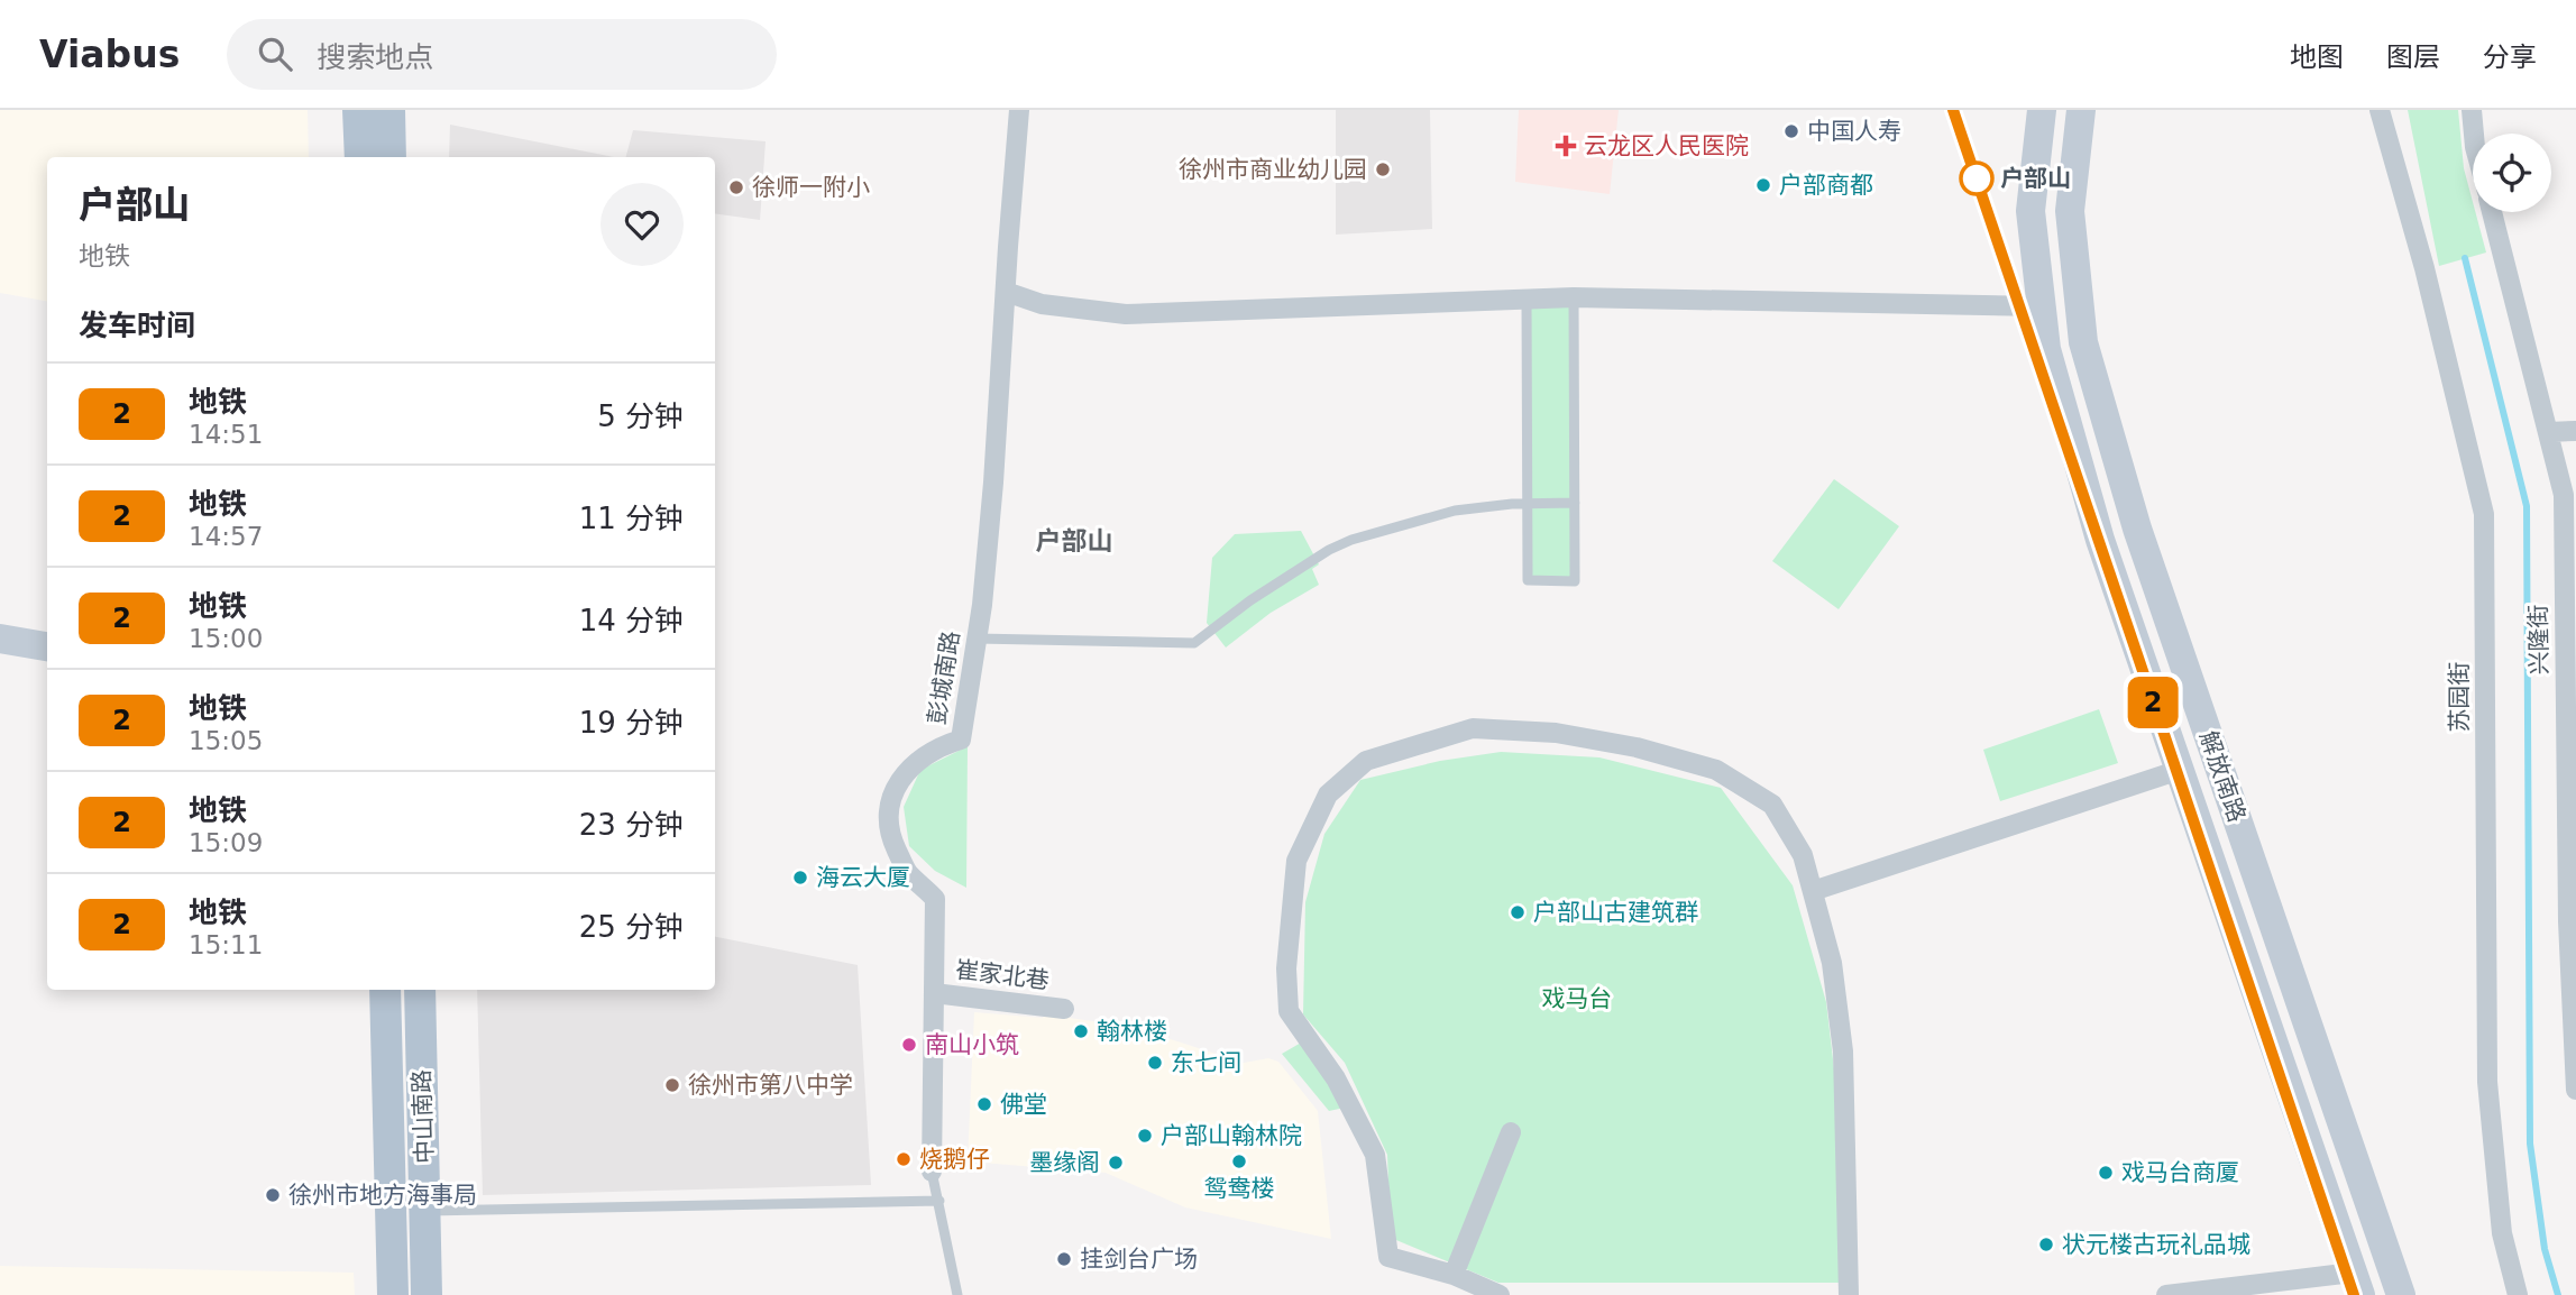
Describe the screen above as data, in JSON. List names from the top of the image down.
{
  "streets": {
    "main road": ["解放南路", "中山南路"],
    "street": [
      "兴隆街",
      "彭城南路",
      "苏园街",
      "崔家北巷"
    ]
  },
  "crossings": [
    ["彭城南路", "崔家北巷"]
  ],
  "districts": ["户部山"],
  "parks": ["戏马台"],
  "places": {
    "other": [
      "中国人寿",
      "徐州市商业幼儿园",
      "户部山",
      "户部商都",
      "徐师一附小",
      "海云大厦",
      "户部山古建筑群",
      "翰林楼",
      "南山小筑",
      "东七间",
      "徐州市第八中学",
      "佛堂",
      "户部山翰林院",
      "烧鹅仔",
      "鸳鸯楼",
      "墨缘阁",
      "戏马台商厦",
      "徐州市地方海事局",
      "状元楼古玩礼品城",
      "挂剑台广场"
    ],
    "health": ["云龙区人民医院"]
  },
  "lines": ["metro line 2"],
  "page": {
    "header": "Viabus",
    "search": "搜索地点",
    "nav": ["地图", "图层", "分享"],
    "on_map": "2",
    "heading": [
      ["户部山", "地铁"],
      "发车时间"
    ],
    "list": [
      {
        "mark": "2",
        "name": "地铁",
        "note": "14:51",
        "value": "5 分钟"
      },
      {
        "mark": "2",
        "name": "地铁",
        "note": "14:57",
        "value": "11 分钟"
      },
      {
        "mark": "2",
        "name": "地铁",
        "note": "15:00",
        "value": "14 分钟"
      },
      {
        "mark": "2",
        "name": "地铁",
        "note": "15:05",
        "value": "19 分钟"
      },
      {
        "mark": "2",
        "name": "地铁",
        "note": "15:09",
        "value": "23 分钟"
      },
      {
        "mark": "2",
        "name": "地铁",
        "note": "15:11",
        "value": "25 分钟"
      }
    ]
  }
}
